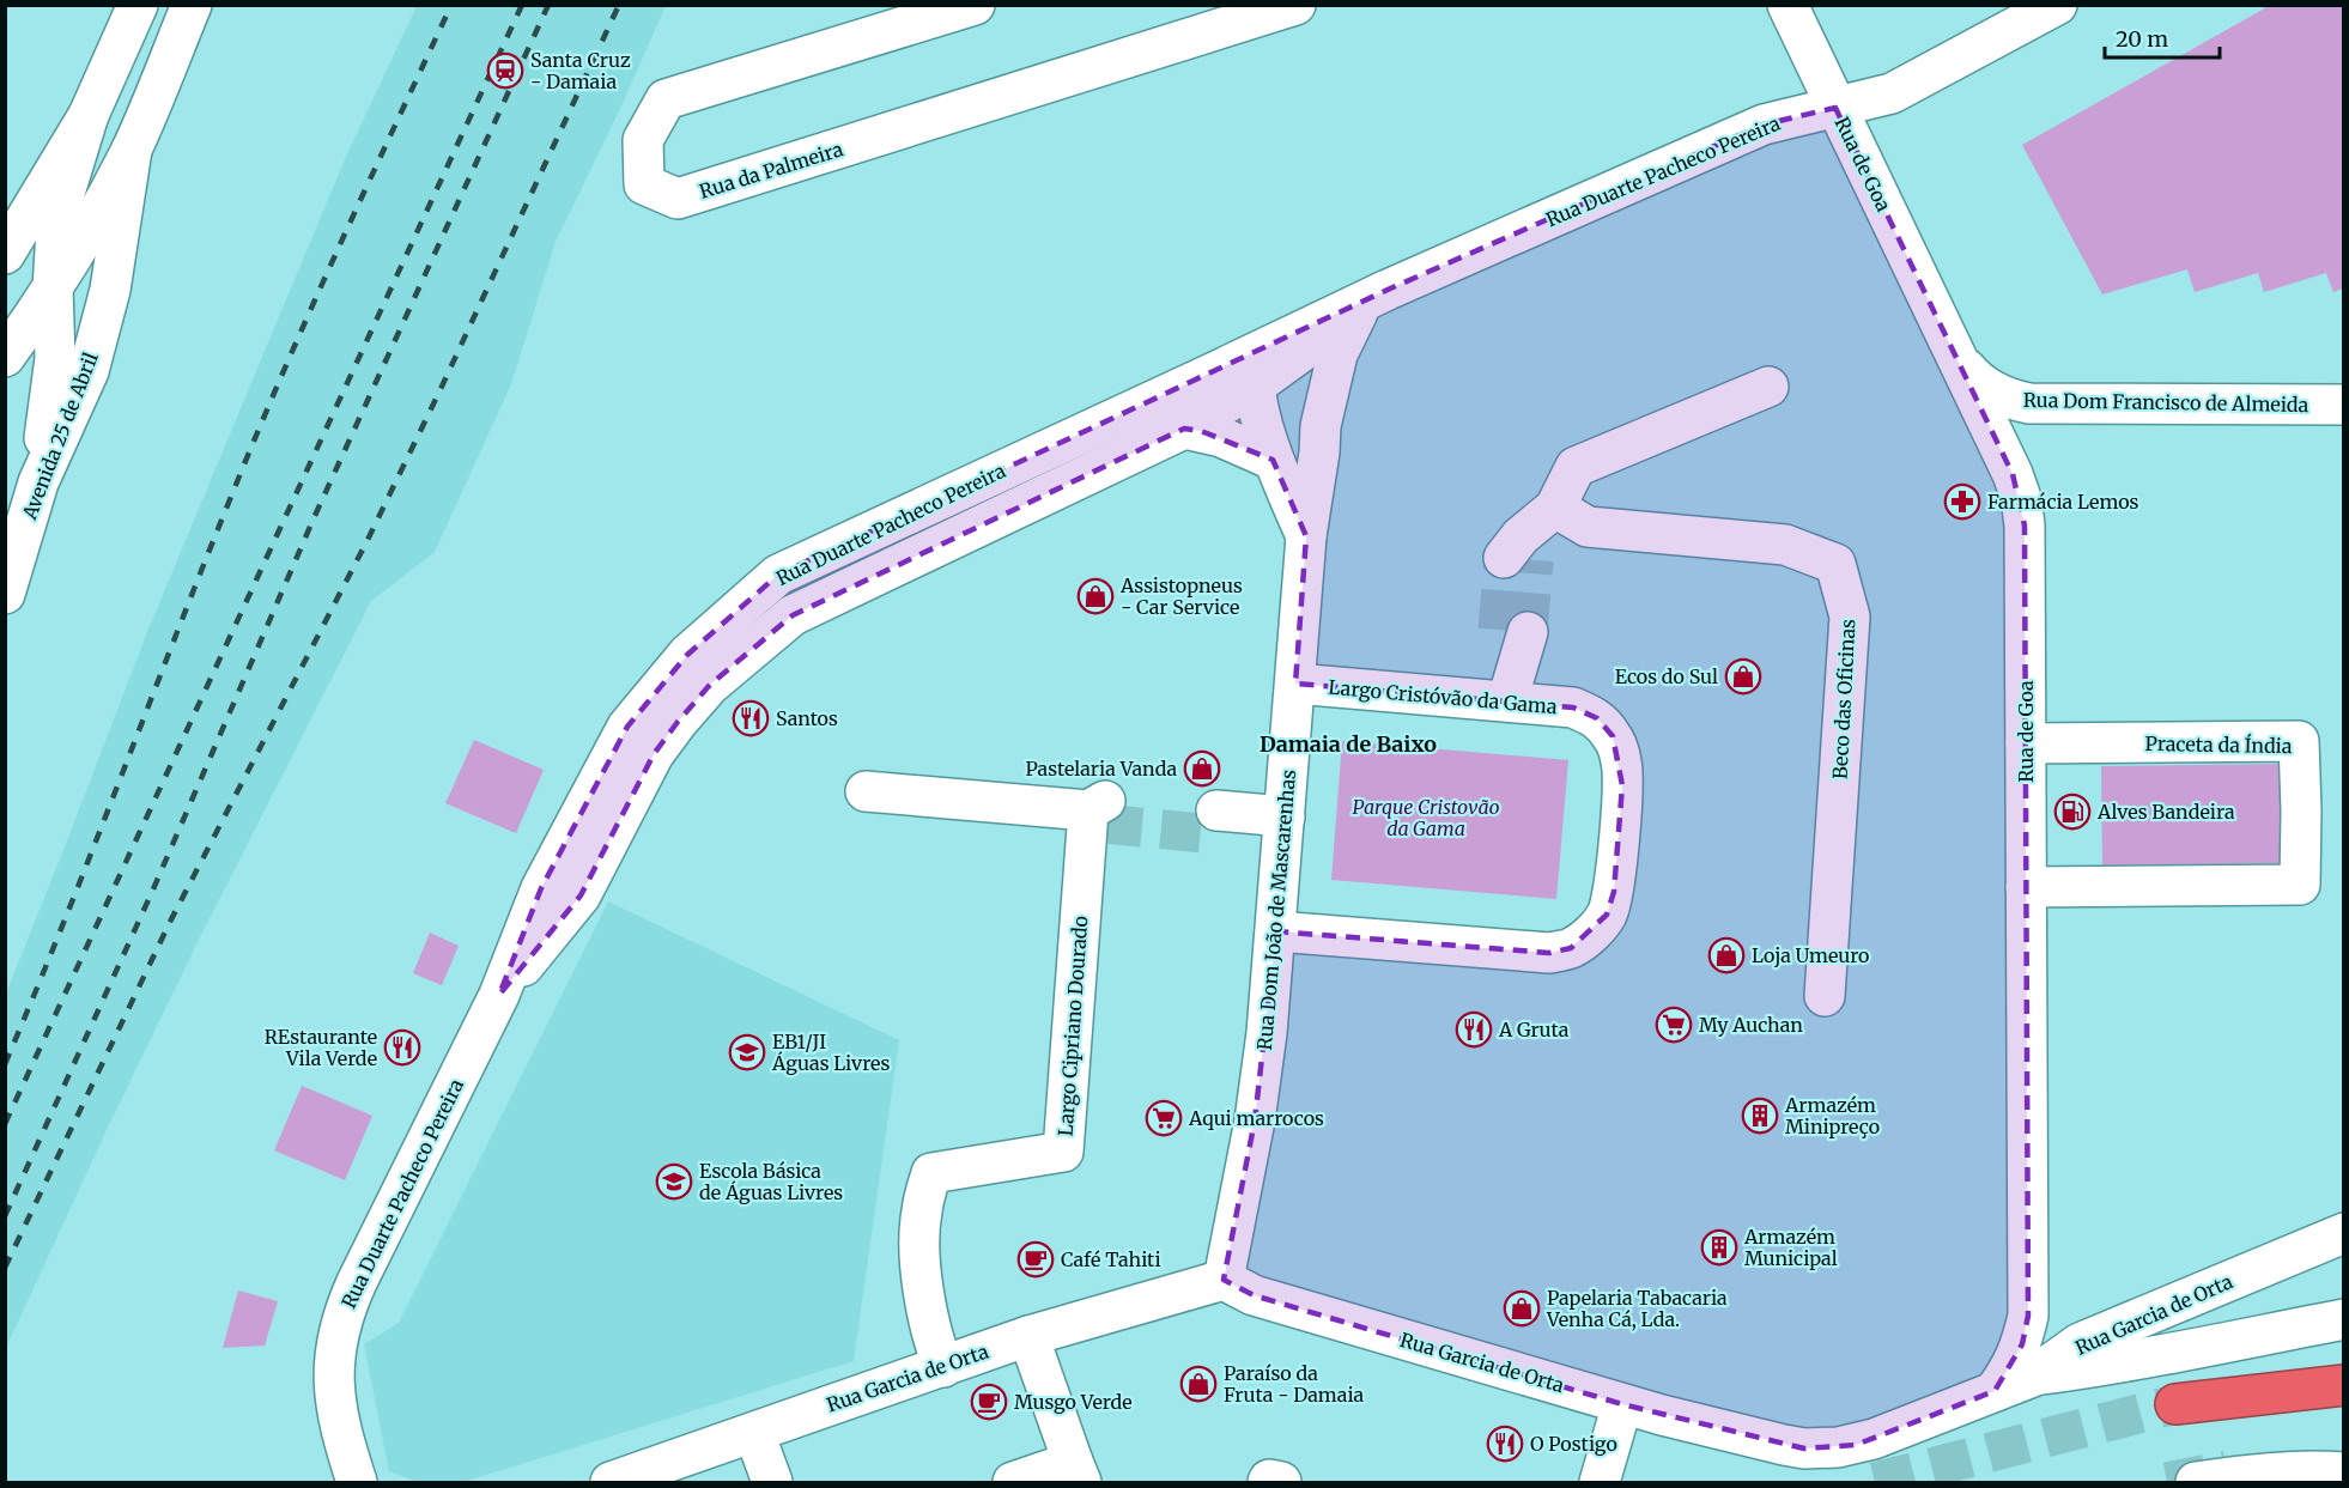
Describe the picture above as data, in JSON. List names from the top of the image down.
{
  "streets": {
    "street": [
      "Rua de Goa",
      "Rua da Palmeira",
      "Rua Duarte Pacheco Pereira",
      "Rua Dom Francisco de Almeida",
      "Avenida 25 de Abril",
      "Largo Cristóvão da Gama",
      "Beco das Oficinas",
      "Praceta da Índia",
      "Rua Dom João de Mascarenhas",
      "Largo Cipriano Dourado",
      "Rua Garcia de Orta"
    ]
  },
  "crossings": [
    ["Rua de Goa", "Rua Duarte Pacheco Pereira"],
    ["Rua de Goa", "Rua Dom Francisco de Almeida"],
    ["Rua de Goa", "Praceta da Índia"],
    ["Rua de Goa", "Rua Garcia de Orta"],
    ["Rua Duarte Pacheco Pereira", "Rua Dom João de Mascarenhas"],
    ["Largo Cristóvão da Gama", "Rua Dom João de Mascarenhas"],
    ["Rua Dom João de Mascarenhas", "Rua Garcia de Orta"],
    ["Largo Cipriano Dourado", "Rua Garcia de Orta"]
  ],
  "districts": ["Damaia de Baixo"],
  "parks": ["Parque Cristovão da Gama"],
  "places": {
    "station": ["Santa Cruz - Damaia"],
    "pharmacy": ["Farmácia Lemos"],
    "shop": [
      "Assistopneus - Car Service",
      "Ecos do Sul",
      "Pastelaria Vanda",
      "Loja Umeuro",
      "Papelaria Tabacaria Venha Cá, Lda.",
      "Paraíso da Fruta - Damaia"
    ],
    "restaurant": [
      "Santos",
      "A Gruta",
      "REstaurante Vila Verde",
      "O Postigo"
    ],
    "fuel station": ["Alves Bandeira"],
    "supermarket": ["My Auchan", "Aqui marrocos"],
    "school or university": ["EB1/JI Águas Livres", "Escola Básica de Águas Livres"],
    "building": ["Armazém Minipreço", "Armazém Municipal"],
    "cafe": ["Café Tahiti", "Musgo Verde"]
  },
  "scale_bar": "20 m"
}
